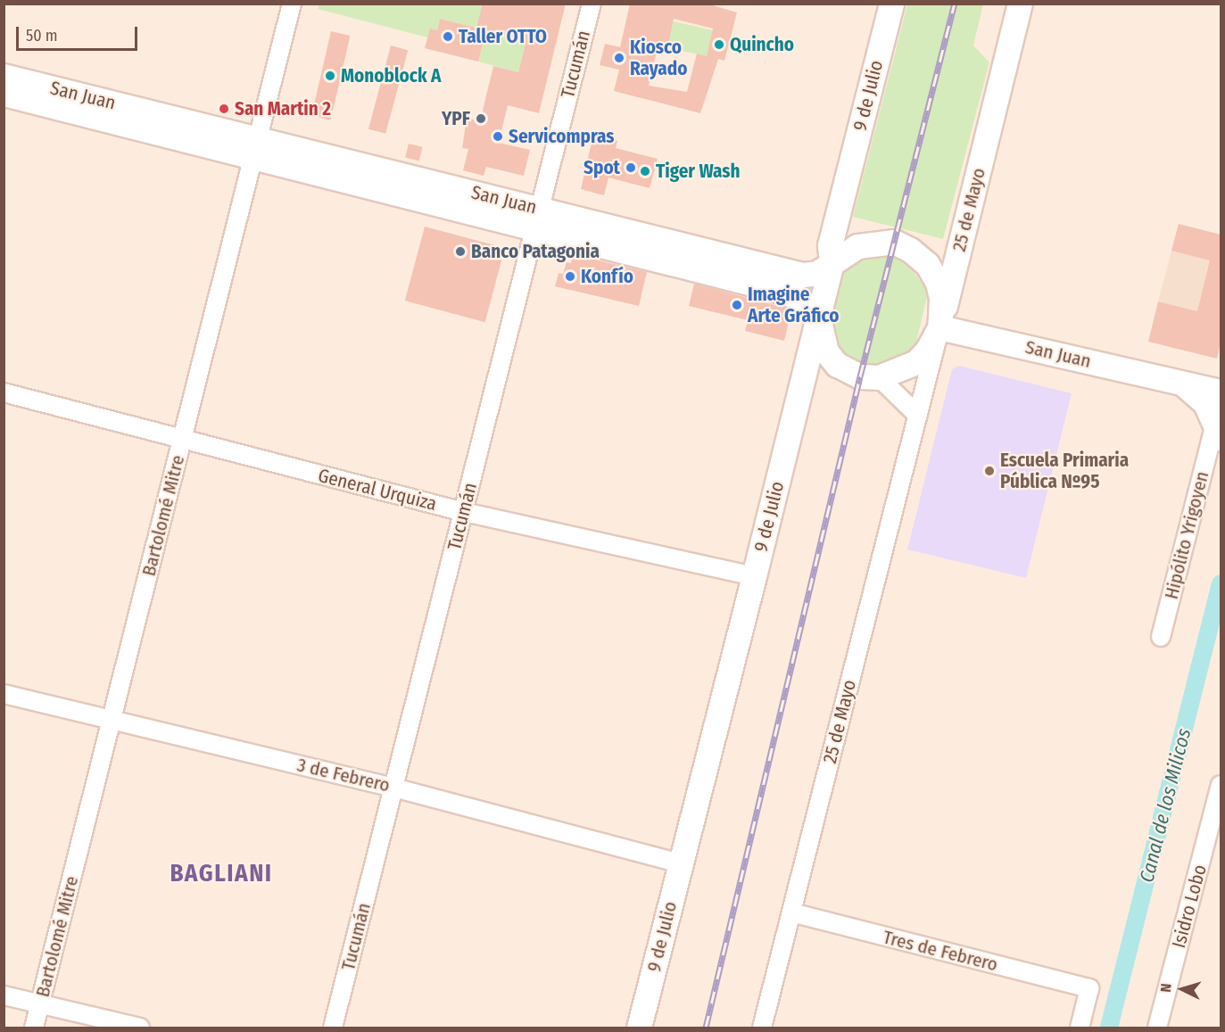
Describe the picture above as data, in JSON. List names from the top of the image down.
{
  "streets": {
    "main road": ["San Juan", "9 de Julio", "25 de Mayo"],
    "street": [
      "Tucumán",
      "General Urquiza",
      "Bartolomé Mitre",
      "Hipólito Yrigoyen",
      "3 de Febrero",
      "Isidro Lobo",
      "Tres de Febrero"
    ]
  },
  "crossings": [
    ["Tucumán", "San Juan"],
    ["Tucumán", "General Urquiza"],
    ["Tucumán", "3 de Febrero"],
    ["San Juan", "9 de Julio"],
    ["San Juan", "25 de Mayo"],
    ["San Juan", "Bartolomé Mitre"],
    ["San Juan", "Hipólito Yrigoyen"],
    ["9 de Julio", "25 de Mayo"],
    ["9 de Julio", "General Urquiza"],
    ["9 de Julio", "3 de Febrero"],
    ["25 de Mayo", "Tres de Febrero"],
    ["General Urquiza", "Bartolomé Mitre"],
    ["Bartolomé Mitre", "3 de Febrero"]
  ],
  "districts": ["BAGLIANI"],
  "water": ["Canal de los Milicos"],
  "places": [
    "Taller OTTO",
    "Quincho",
    "Kiosco Rayado",
    "Monoblock A",
    "San Martin 2",
    "YPF",
    "Servicompras",
    "Spot",
    "Tiger Wash",
    "Banco Patagonia",
    "Konfío",
    "Imagine Arte Gráfico",
    "Escuela Primaria Pública Nº95"
  ],
  "scale_bar": "50 m",
  "north": "left"
}
